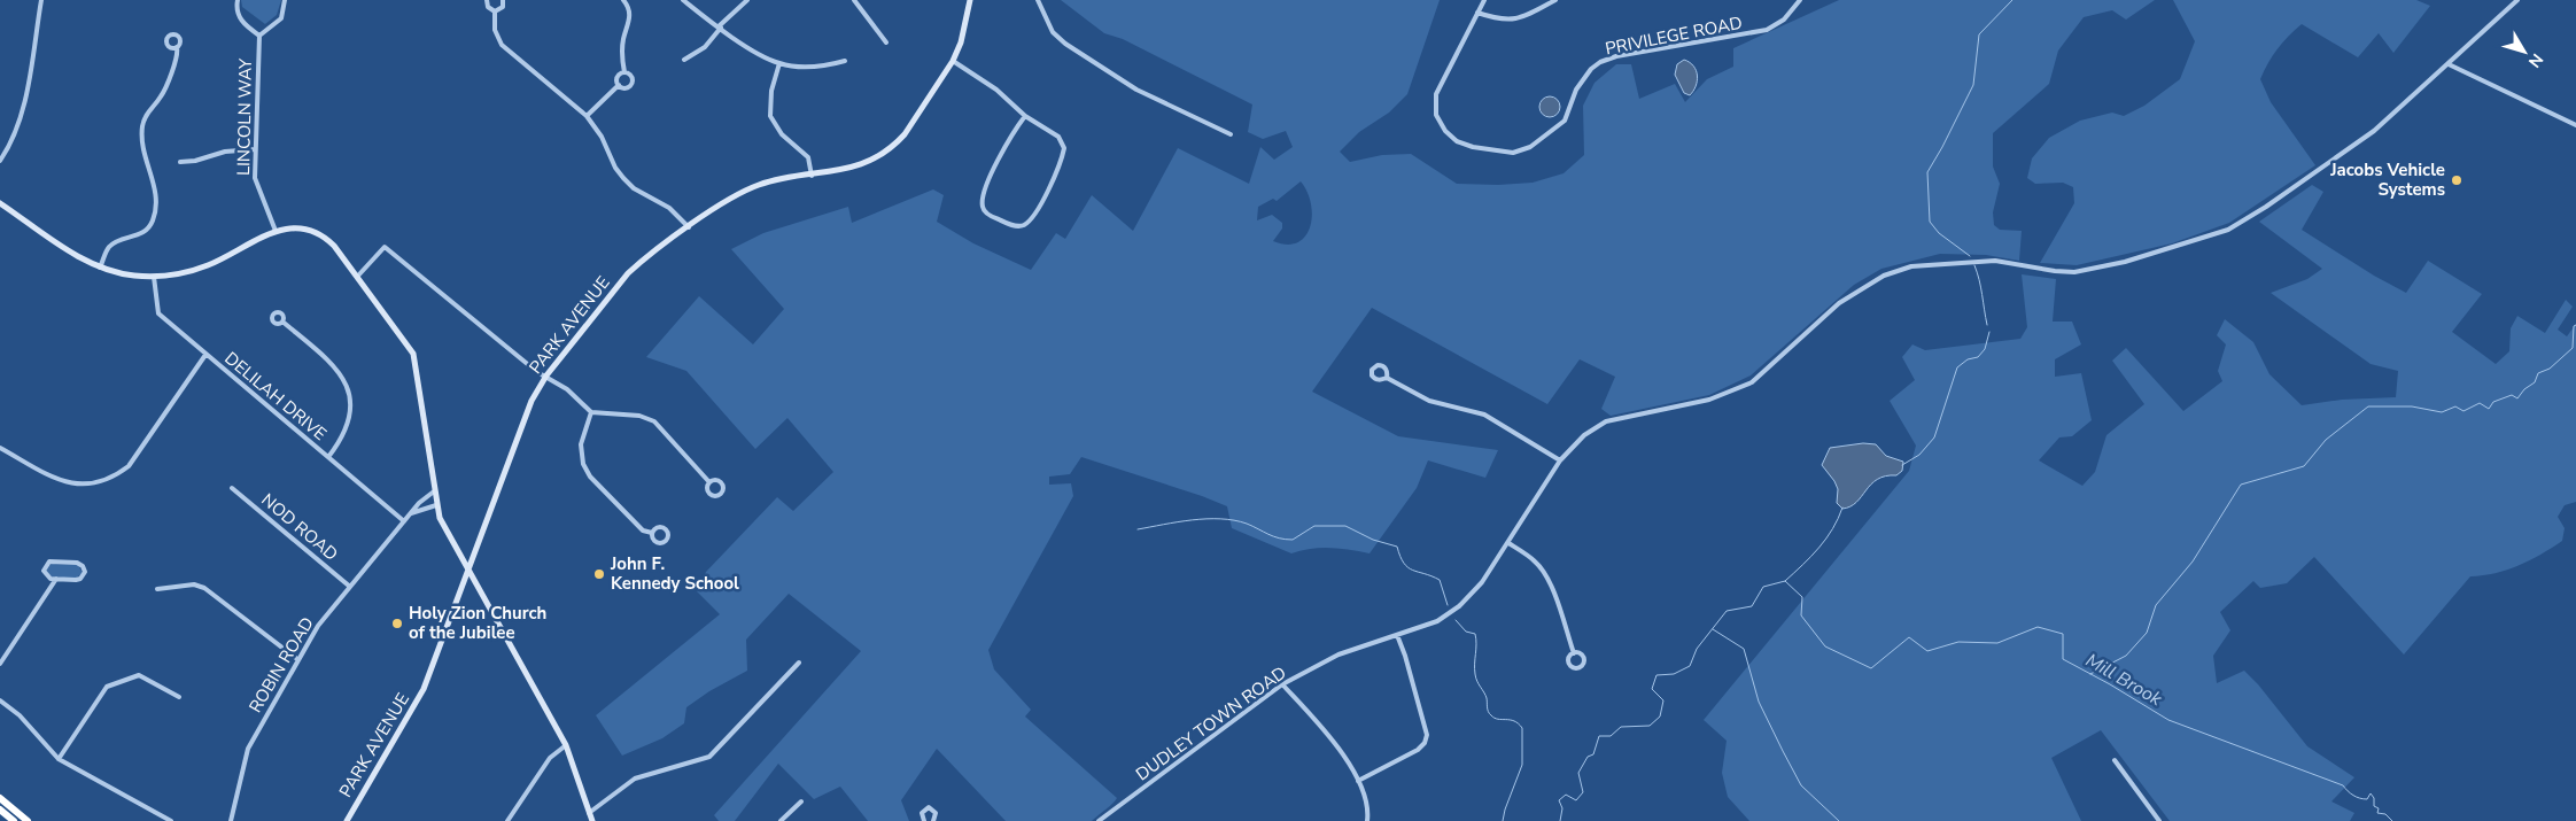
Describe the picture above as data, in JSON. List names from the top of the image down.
{
  "streets": {
    "main road": ["PARK AVENUE"],
    "street": [
      "PRIVILEGE ROAD",
      "LINCOLN WAY",
      "DELILAH DRIVE",
      "NOD ROAD",
      "ROBIN ROAD",
      "DUDLEY TOWN ROAD"
    ]
  },
  "crossings": [
    ["DELILAH DRIVE", "ROBIN ROAD"],
    ["NOD ROAD", "ROBIN ROAD"]
  ],
  "water": ["Mill Brook"],
  "places": ["Jacobs Vehicle Systems", "John F. Kennedy School", "Holy Zion Church of the Jubilee"],
  "north": "bottom right"
}
